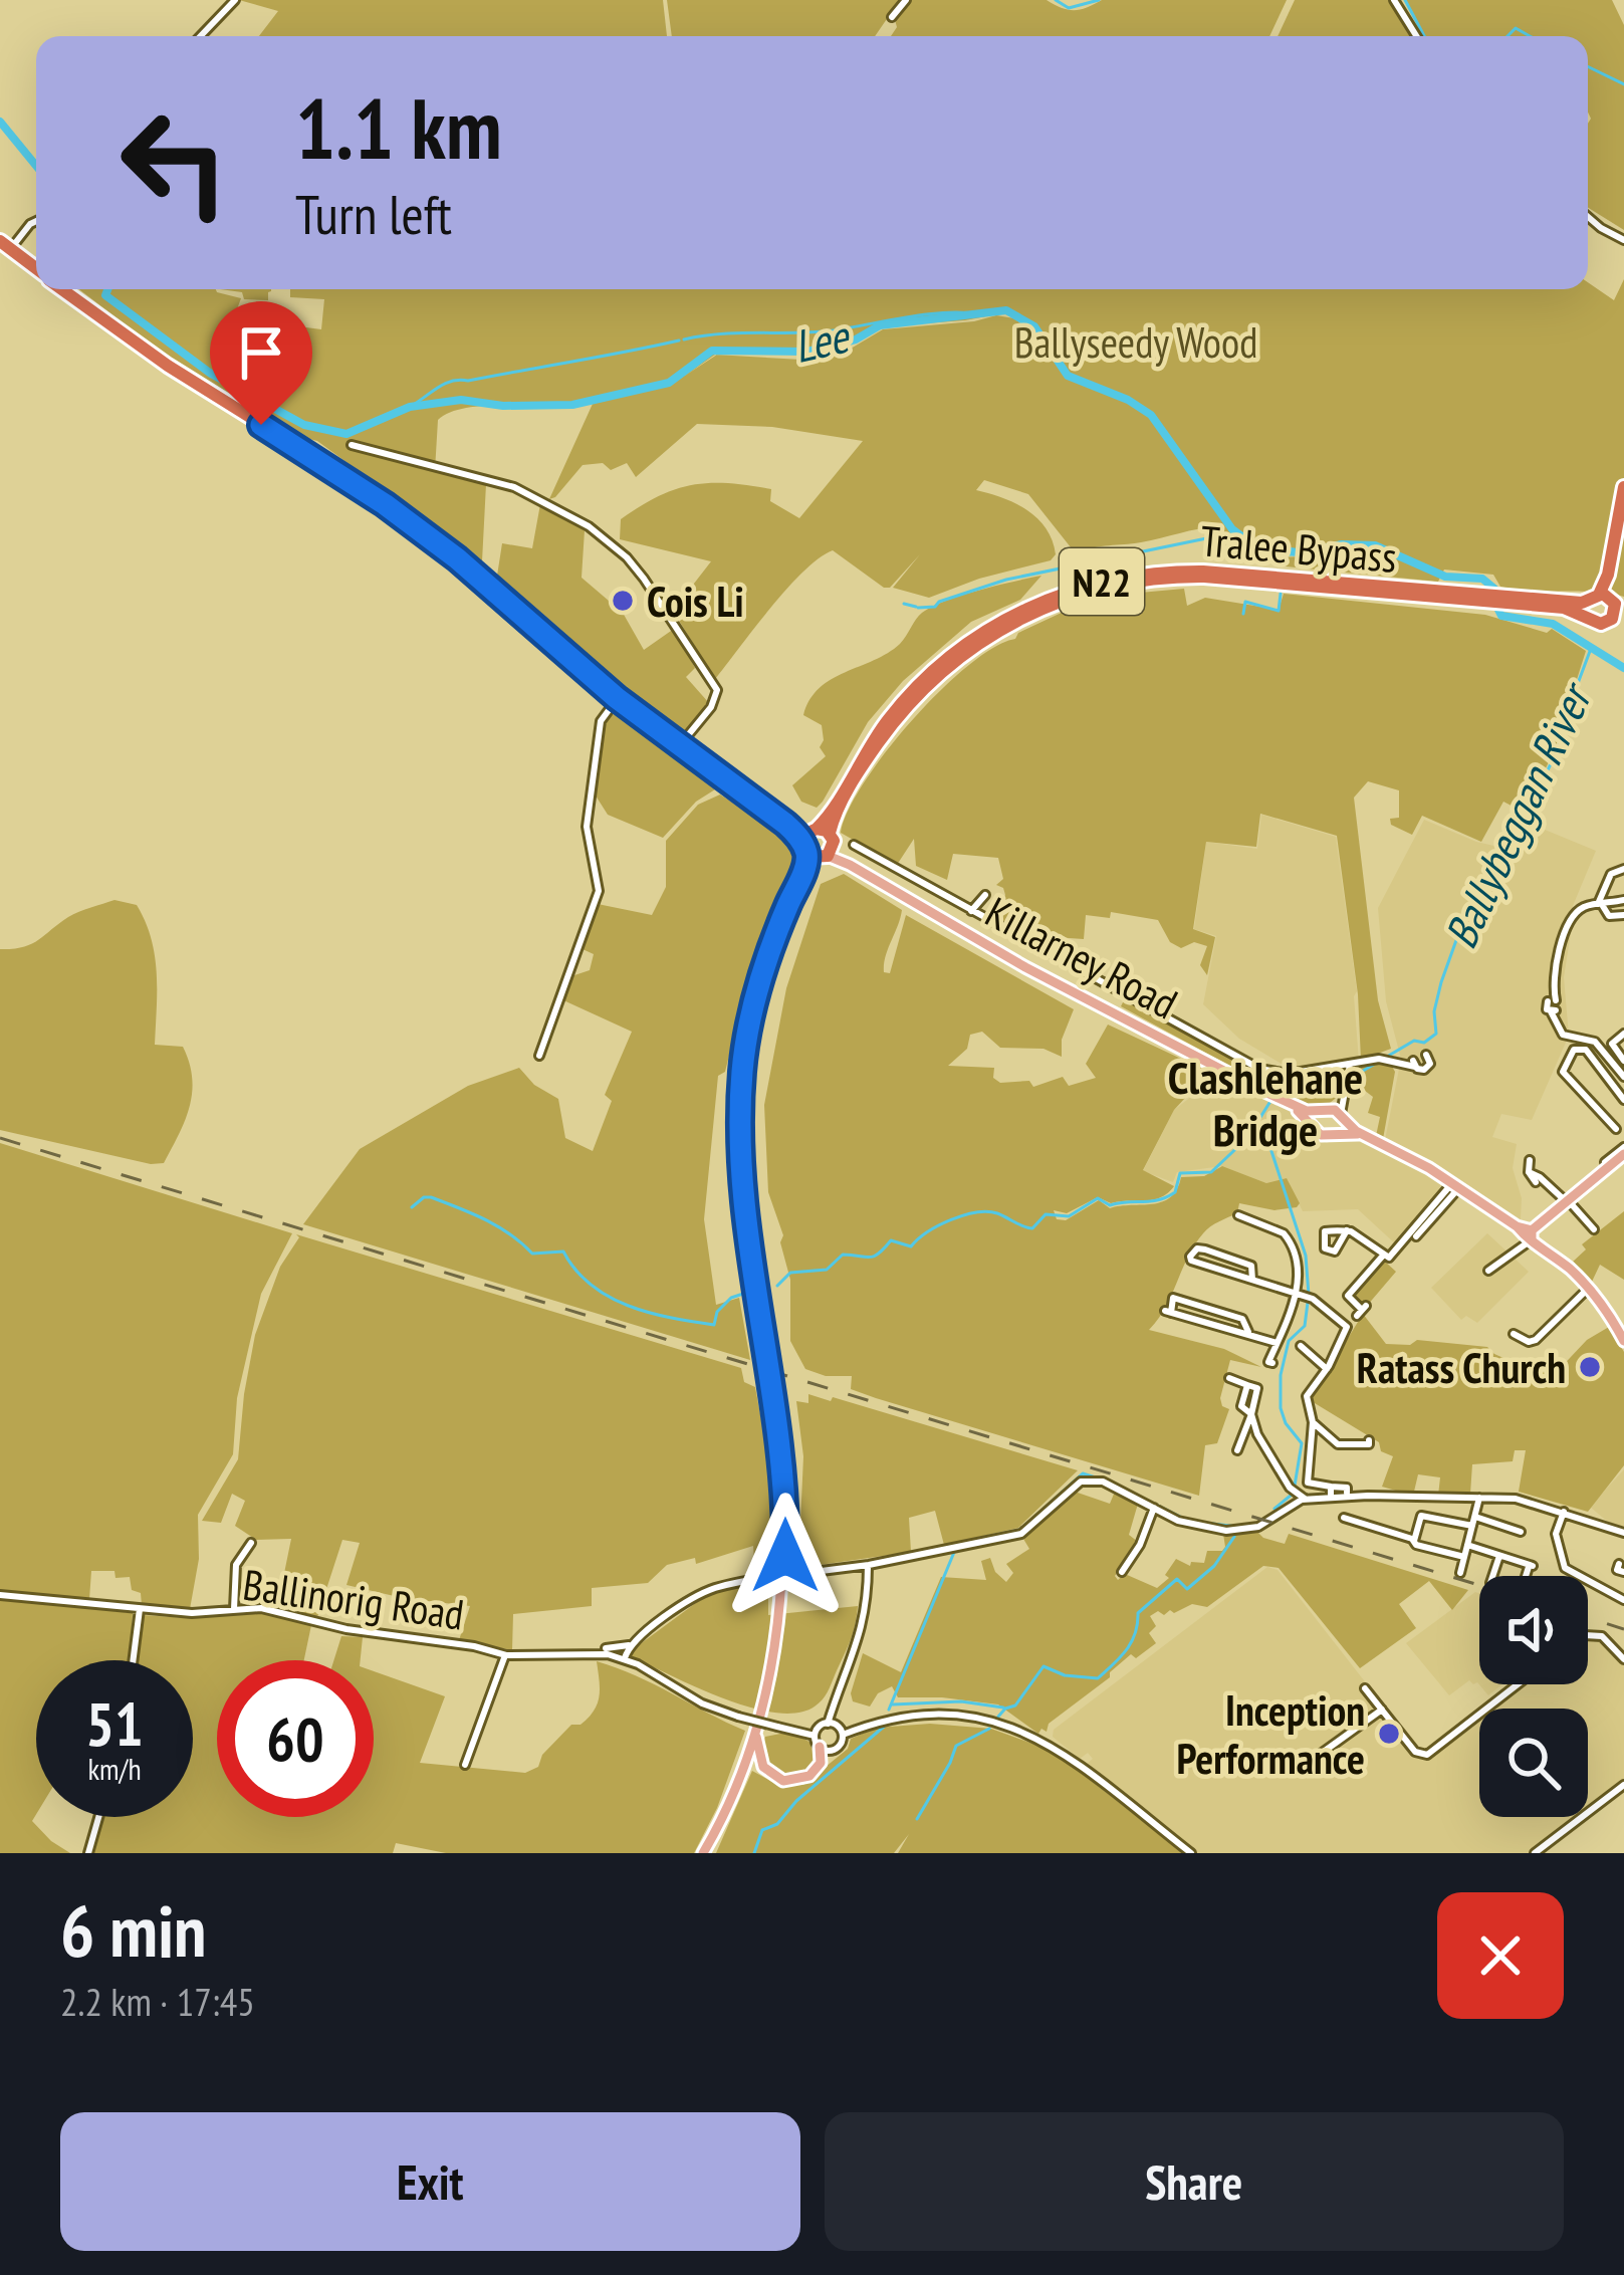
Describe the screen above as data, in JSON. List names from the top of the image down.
{
  "streets": {
    "highway": ["Tralee Bypass", "N22"],
    "main road": ["Killarney Road"],
    "street": ["Ballinorig Road"]
  },
  "crossings": [
    ["Tralee Bypass", "N22"],
    ["Tralee Bypass", "Killarney Road"]
  ],
  "districts": ["Clashlehane Bridge"],
  "water": ["Lee", "Ballybeggan River"],
  "parks": ["Ballyseedy Wood"],
  "places": ["Cois Li", "Ratass Church", "Inception Performance"],
  "page": {
    "turn": ["1.1 km", "Turn left"],
    "speed": "51 km/h",
    "limit": "60",
    "heading": ["6 min", "2.2 km · 17:45"],
    "buttons": ["Exit", "Share"]
  }
}
